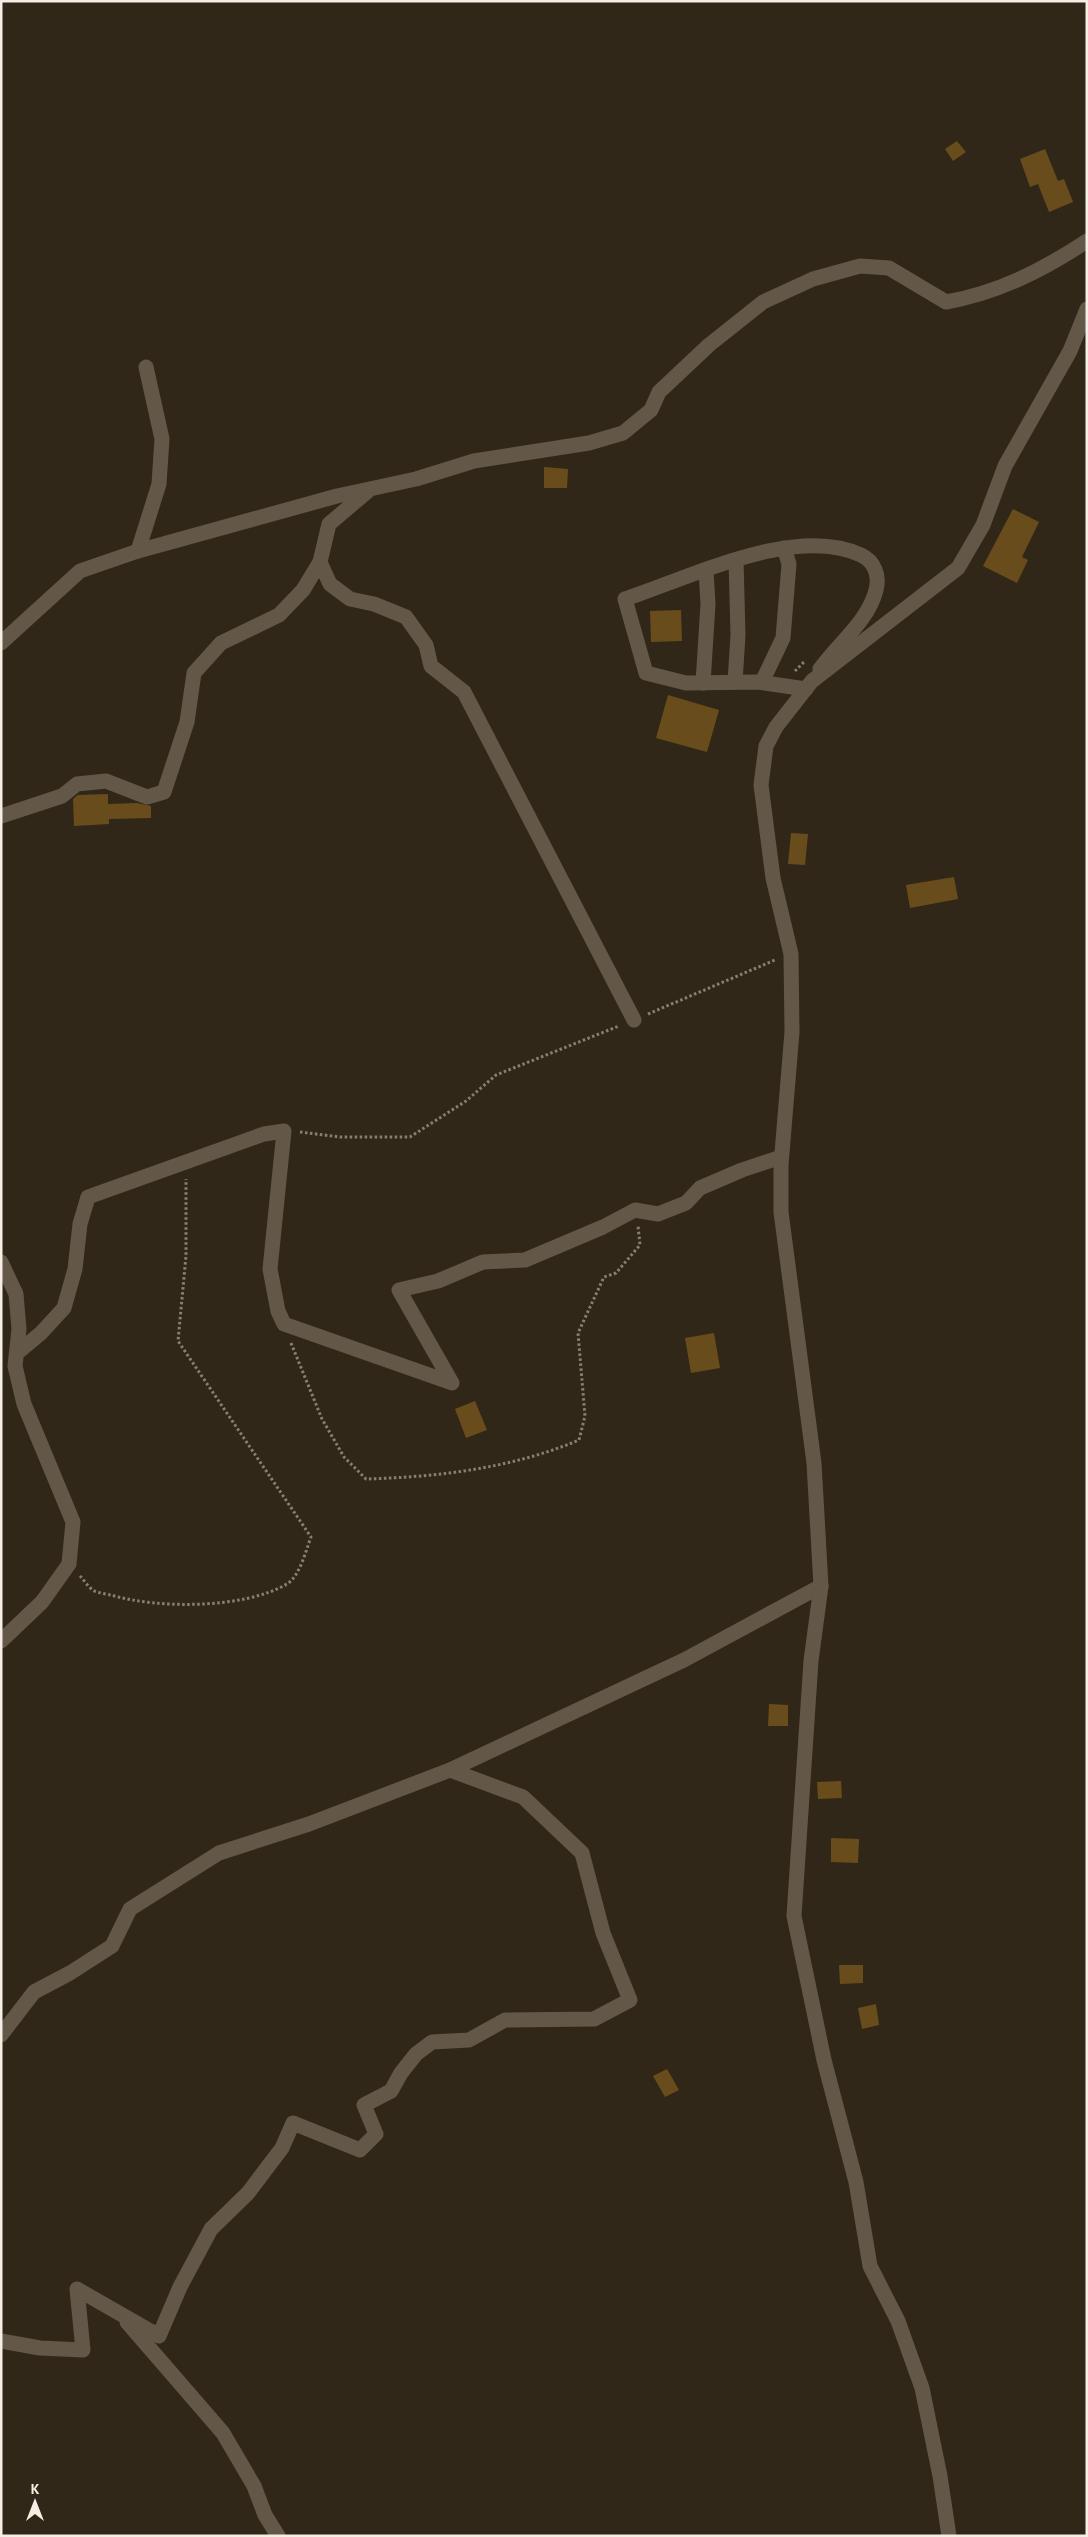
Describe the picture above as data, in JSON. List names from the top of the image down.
{
  "north": "top"
}
